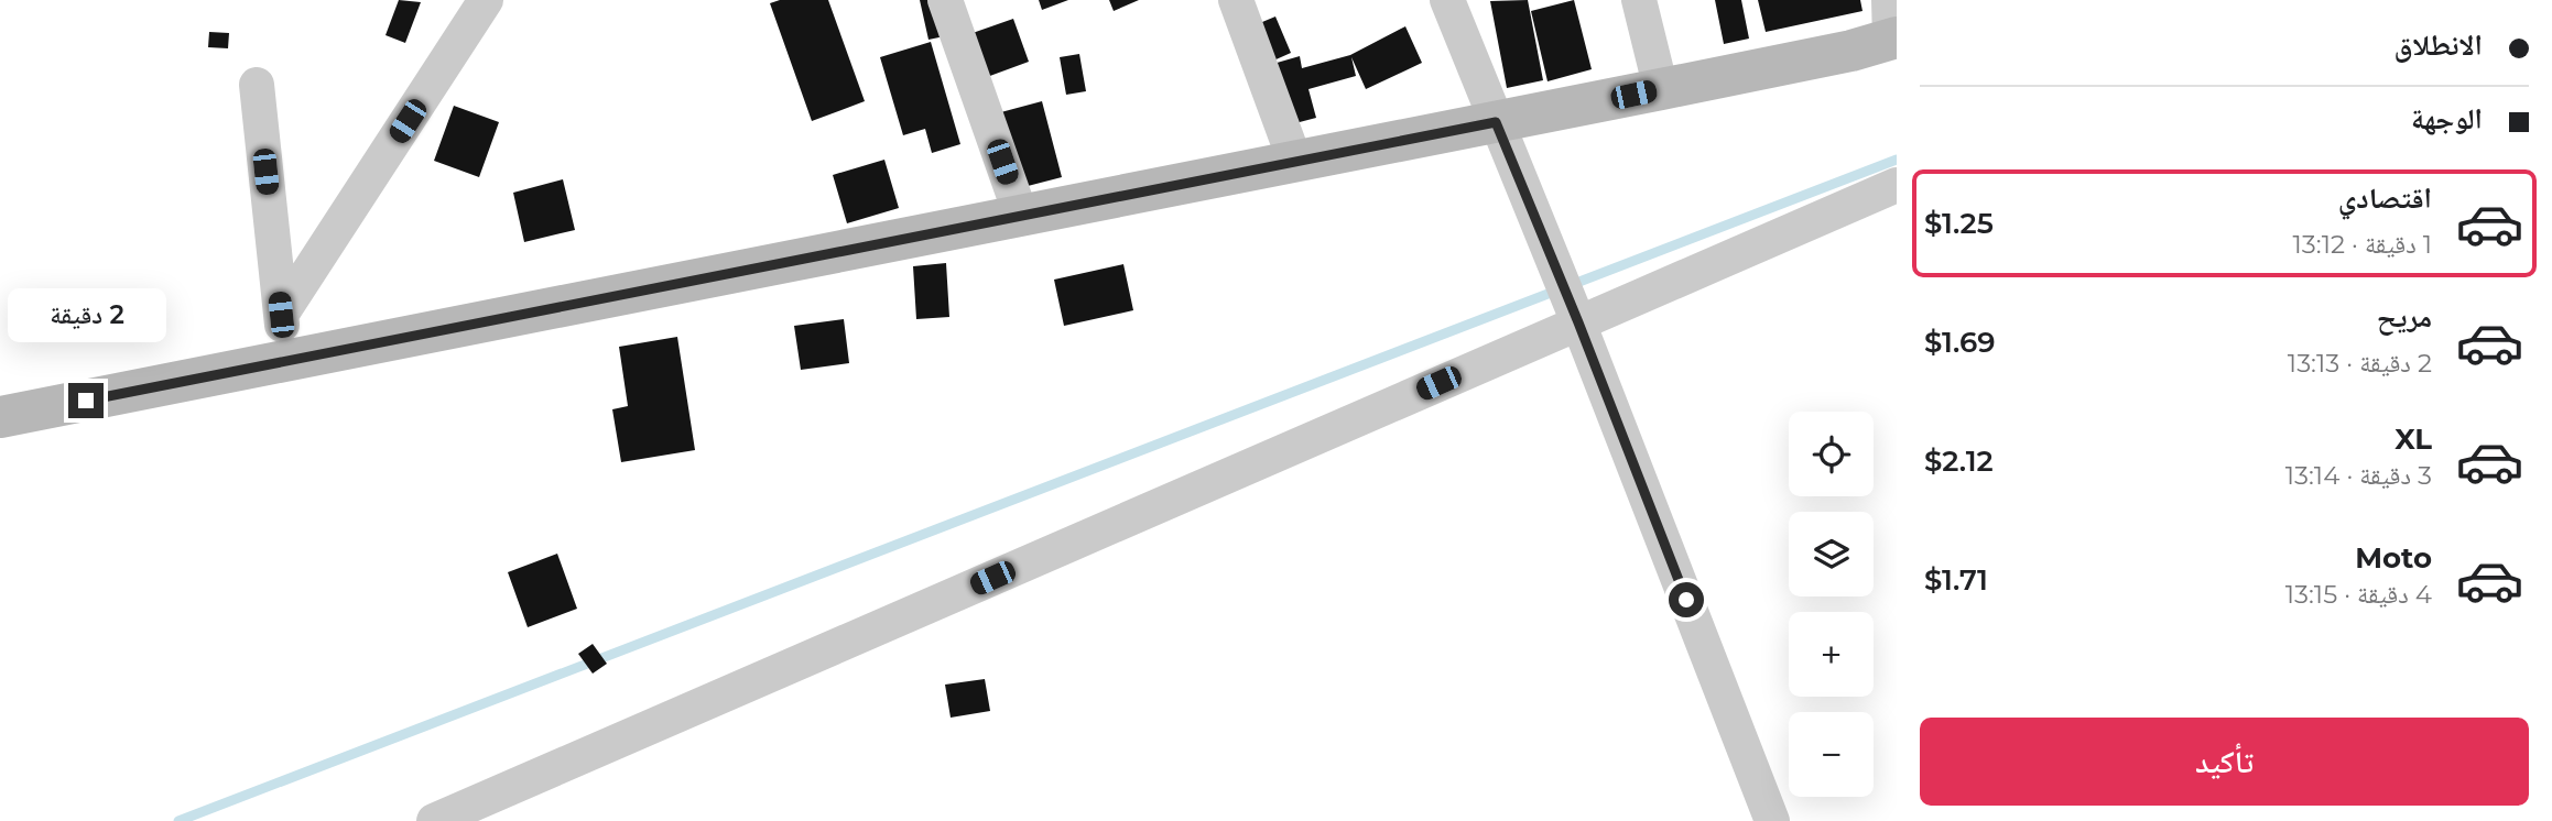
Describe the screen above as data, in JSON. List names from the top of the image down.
{
  "page": {
    "banner": ["الانطلاق", "الوجهة"],
    "list": [
      {
        "name": "اقتصادي",
        "note": "1 دقيقة · 13:12",
        "value": "$1.25"
      },
      {
        "name": "مريح",
        "note": "2 دقيقة · 13:13",
        "value": "$1.69"
      },
      {
        "name": "XL",
        "note": "3 دقيقة · 13:14",
        "value": "$2.12"
      },
      {
        "name": "Moto",
        "note": "4 دقيقة · 13:15",
        "value": "$1.71"
      }
    ],
    "bubble": "2 دقيقة",
    "map_buttons": ["+", "−"],
    "buttons": "تأكيد"
  }
}
